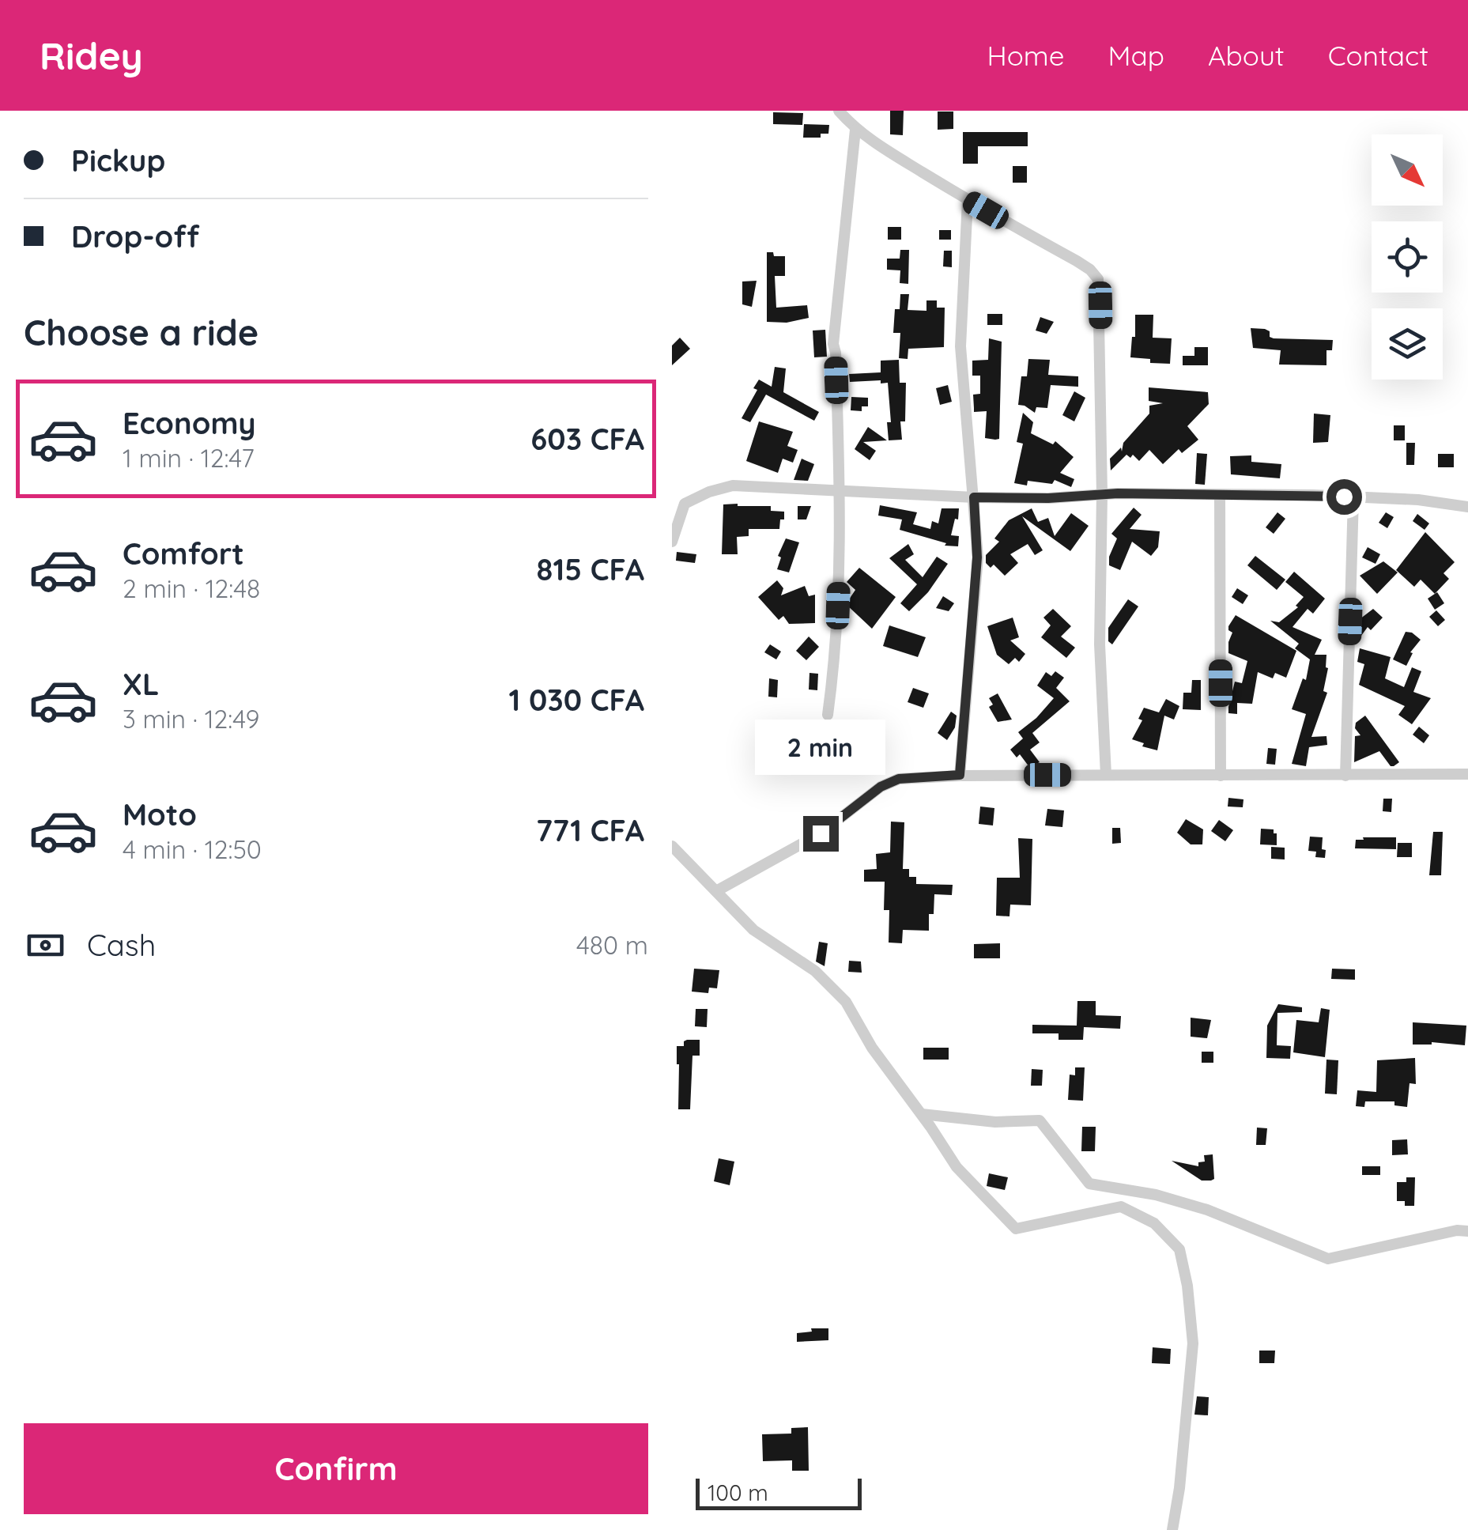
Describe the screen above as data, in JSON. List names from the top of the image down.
{
  "scale_bar": "100 m",
  "north": "bottom right",
  "page": {
    "header": "Ridey",
    "nav": [
      "Home",
      "Map",
      "About",
      "Contact"
    ],
    "banner": ["Pickup", "Drop-off"],
    "heading": "Choose a ride",
    "list": [
      {
        "name": "Economy",
        "note": "1 min · 12:47",
        "value": "603 CFA"
      },
      {
        "name": "Comfort",
        "note": "2 min · 12:48",
        "value": "815 CFA"
      },
      {
        "name": "XL",
        "note": "3 min · 12:49",
        "value": "1 030 CFA"
      },
      {
        "name": "Moto",
        "note": "4 min · 12:50",
        "value": "771 CFA"
      }
    ],
    "bubble": "2 min",
    "pay": ["Cash", "480 m"],
    "buttons": "Confirm",
    "scale": "100 m"
  }
}
